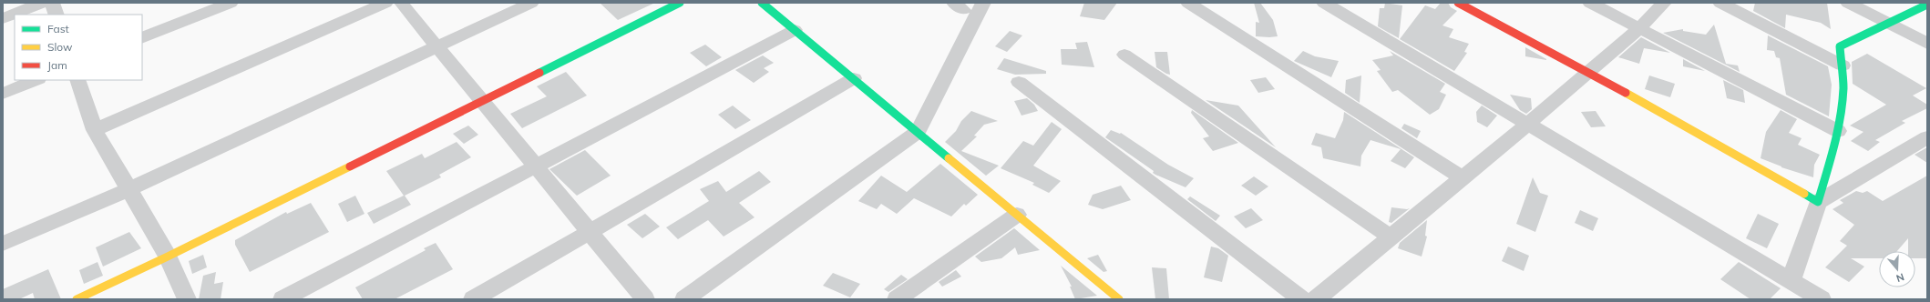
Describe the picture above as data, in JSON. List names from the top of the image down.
{
  "legend": ["Fast", "Slow", "Jam"],
  "north": "bottom"
}
